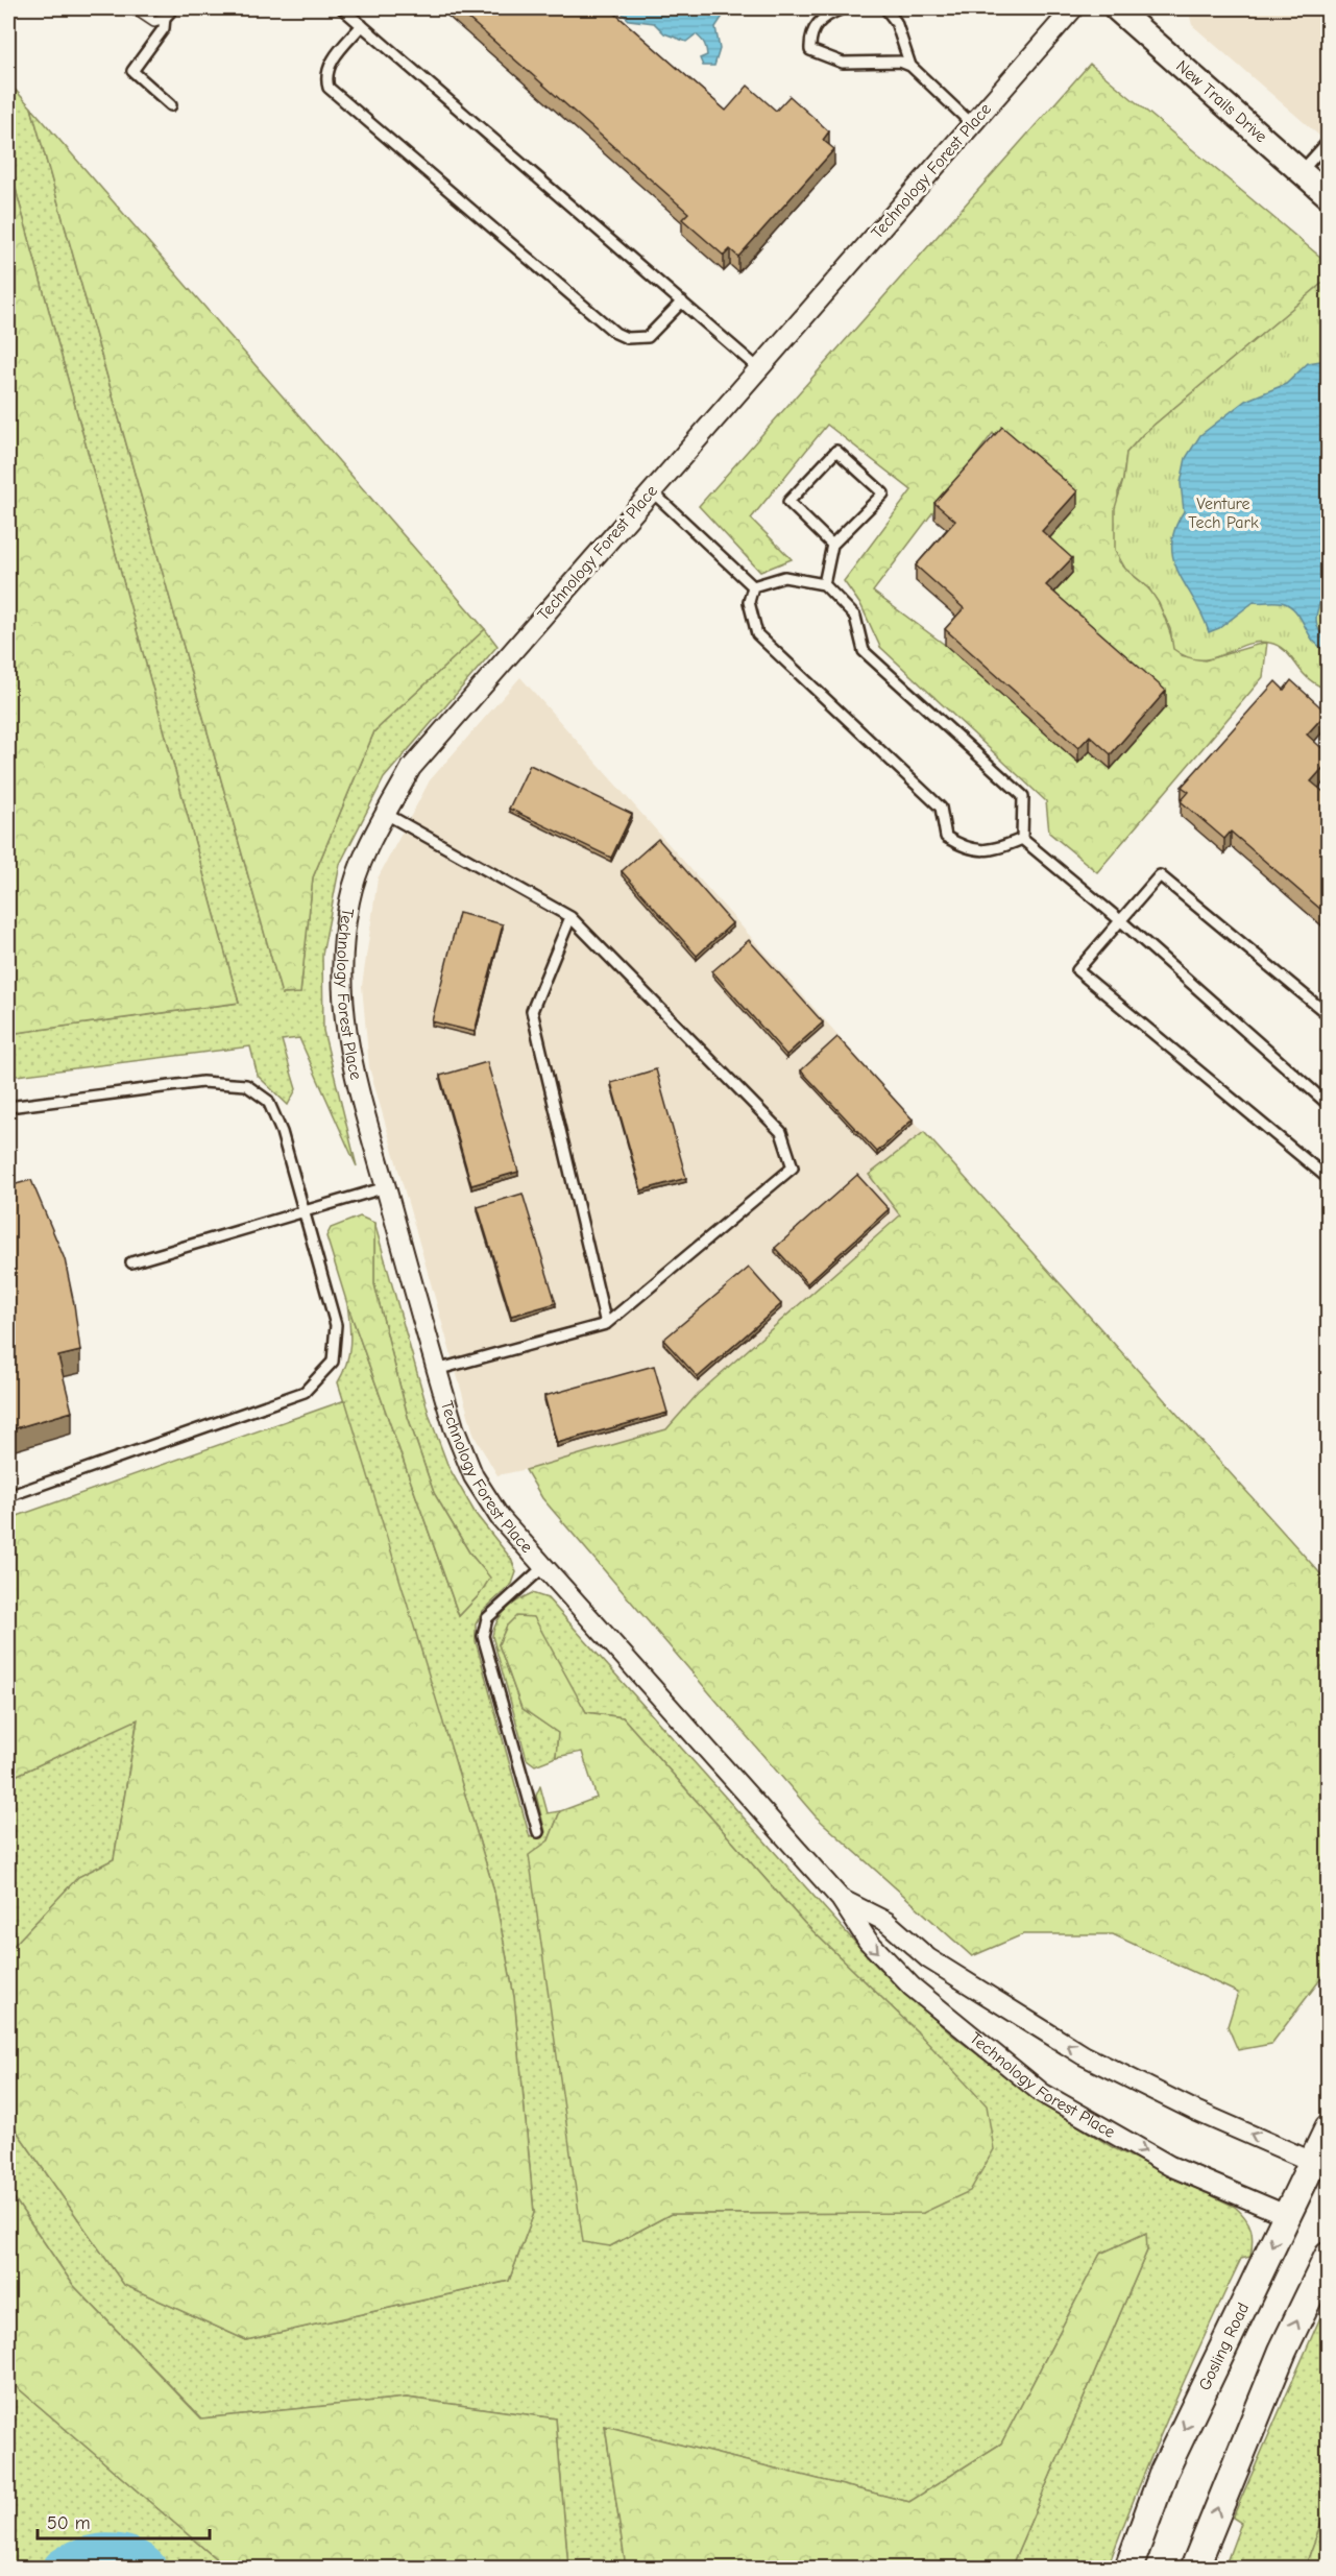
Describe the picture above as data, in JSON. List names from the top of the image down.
{
  "streets": {
    "main road": ["Gosling Road"],
    "street": ["New Trails Drive", "Technology Forest Place"]
  },
  "crossings": [
    ["Technology Forest Place", "Gosling Road"]
  ],
  "parks": ["Venture Tech Park"],
  "scale_bar": "50 m"
}
